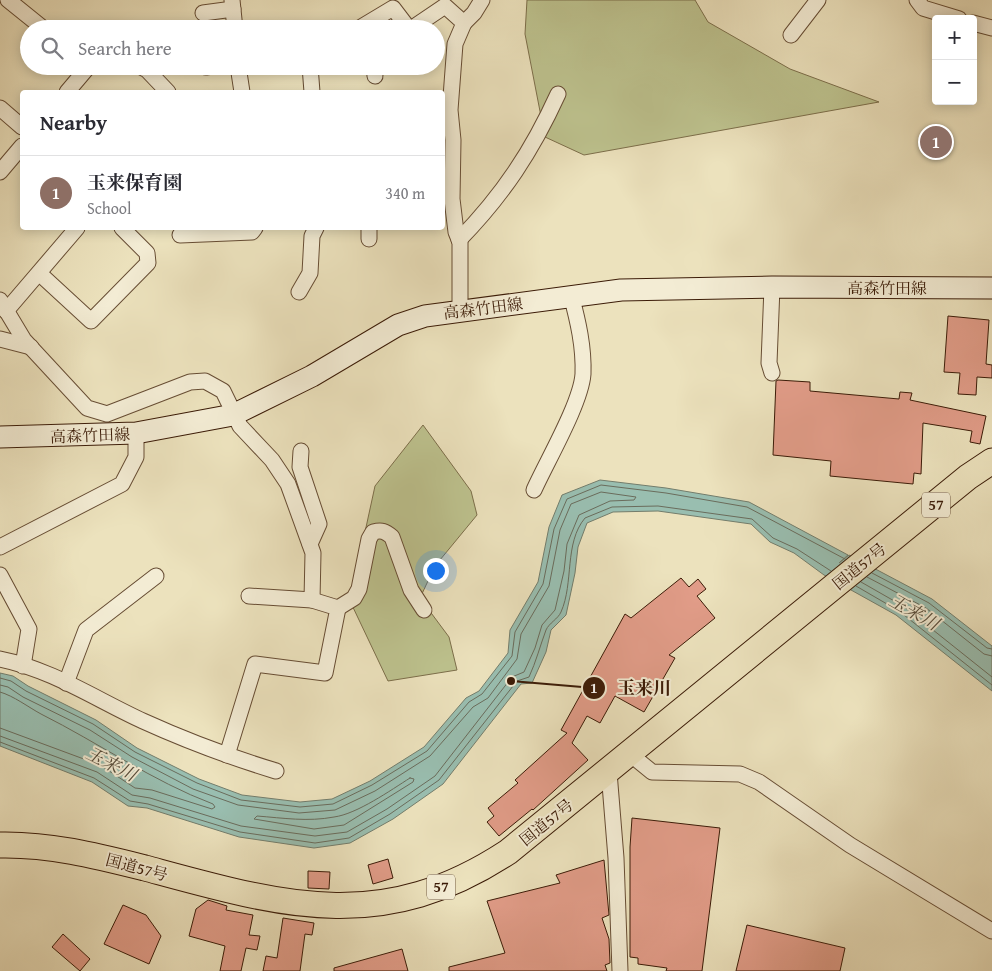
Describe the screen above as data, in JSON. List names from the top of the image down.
{
  "streets": {
    "highway": ["57", "国道57号"],
    "main road": ["高森竹田線"]
  },
  "water": ["玉来川"],
  "places": ["玉来川"],
  "page": {
    "map_buttons": ["+", "−"],
    "search": "Search here",
    "heading": "Nearby",
    "pins": "1",
    "list": [
      {
        "mark": "1",
        "name": "玉来保育園",
        "note": "School",
        "value": "340 m"
      }
    ]
  }
}
